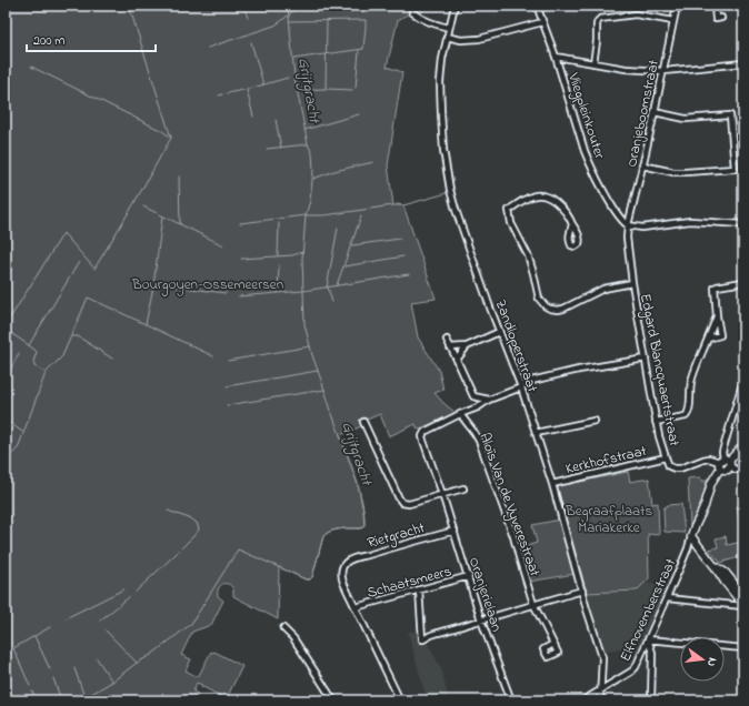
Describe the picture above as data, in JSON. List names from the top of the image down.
{
  "streets": {
    "street": [
      "Oranjeboomstraat",
      "Vliegpleinkouter",
      "Zandloperstraat",
      "Edgard Blancquaertstraat",
      "Kerkhofstraat",
      "Aloïs Van de Vyverestraat",
      "Rietgracht",
      "Schaatsmeers",
      "Oranjerielaan",
      "Elfnovemberstraat"
    ]
  },
  "crossings": [
    ["Oranjeboomstraat", "Vliegpleinkouter"],
    ["Oranjeboomstraat", "Edgard Blancquaertstraat"],
    ["Vliegpleinkouter", "Edgard Blancquaertstraat"],
    ["Zandloperstraat", "Kerkhofstraat"],
    ["Zandloperstraat", "Elfnovemberstraat"],
    ["Edgard Blancquaertstraat", "Kerkhofstraat"],
    ["Aloïs Van de Vyverestraat", "Oranjerielaan"],
    ["Rietgracht", "Schaatsmeers"],
    ["Rietgracht", "Oranjerielaan"],
    ["Schaatsmeers", "Oranjerielaan"]
  ],
  "water": ["Grijtgracht"],
  "parks": ["Bourgoyen-Ossemeersen", "Begraafplaats Mariakerke"],
  "scale_bar": "200 m",
  "north": "right"
}
